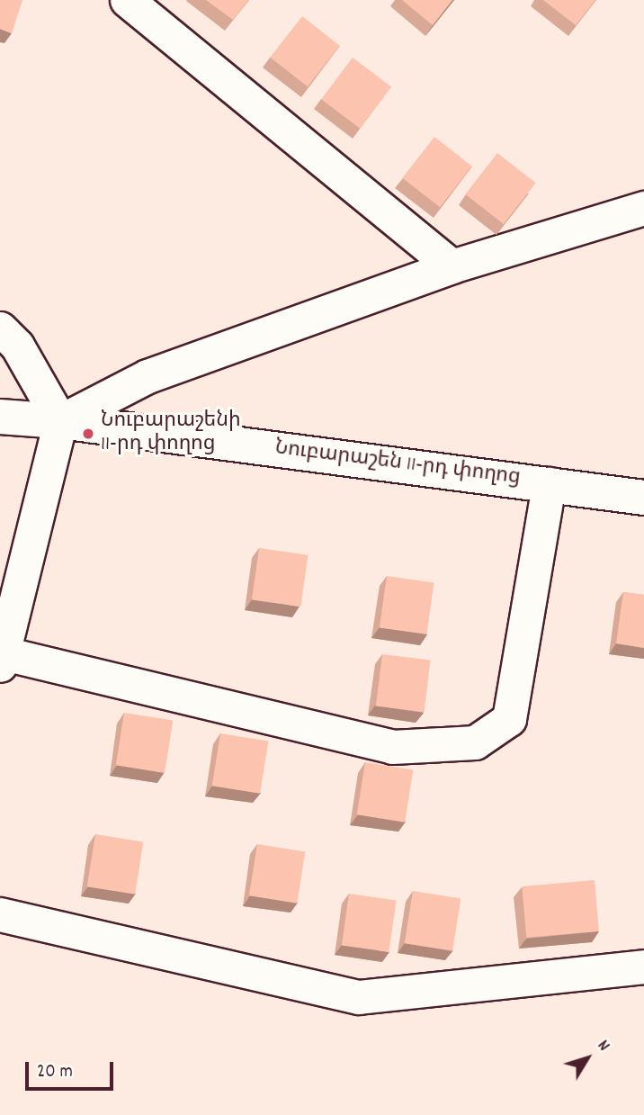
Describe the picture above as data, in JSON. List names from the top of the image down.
{
  "streets": {
    "street": ["Նուբարաշեն 11-րդ փողոց"]
  },
  "places": ["Նուբարաշենի 11-րդ փողոց"],
  "scale_bar": "20 m",
  "north": "top right"
}
